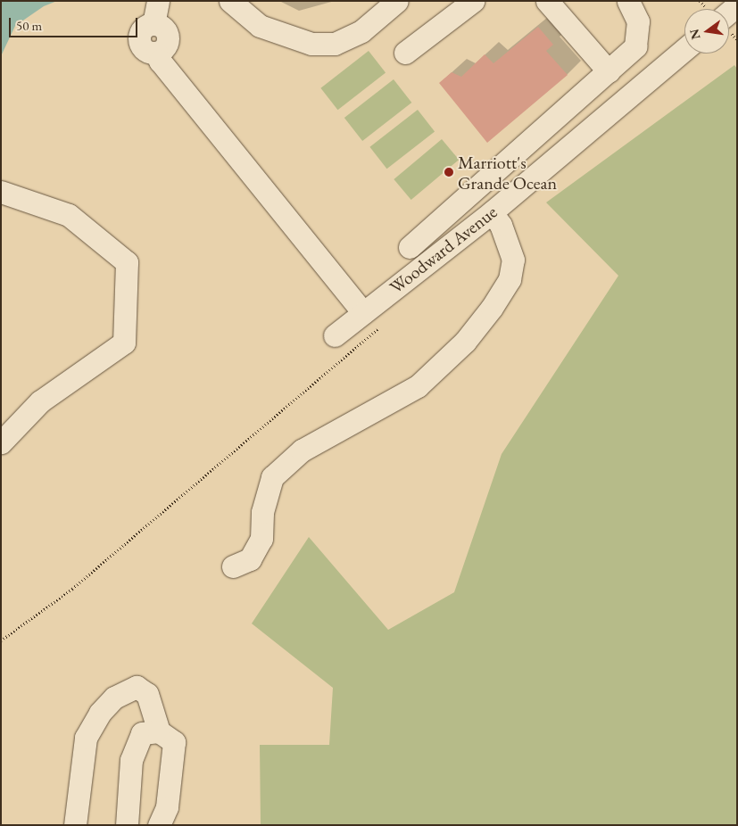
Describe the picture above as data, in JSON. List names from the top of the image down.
{
  "streets": {
    "street": ["Woodward Avenue"]
  },
  "places": ["Marriott's Grande Ocean"],
  "scale_bar": "50 m",
  "north": "left"
}
